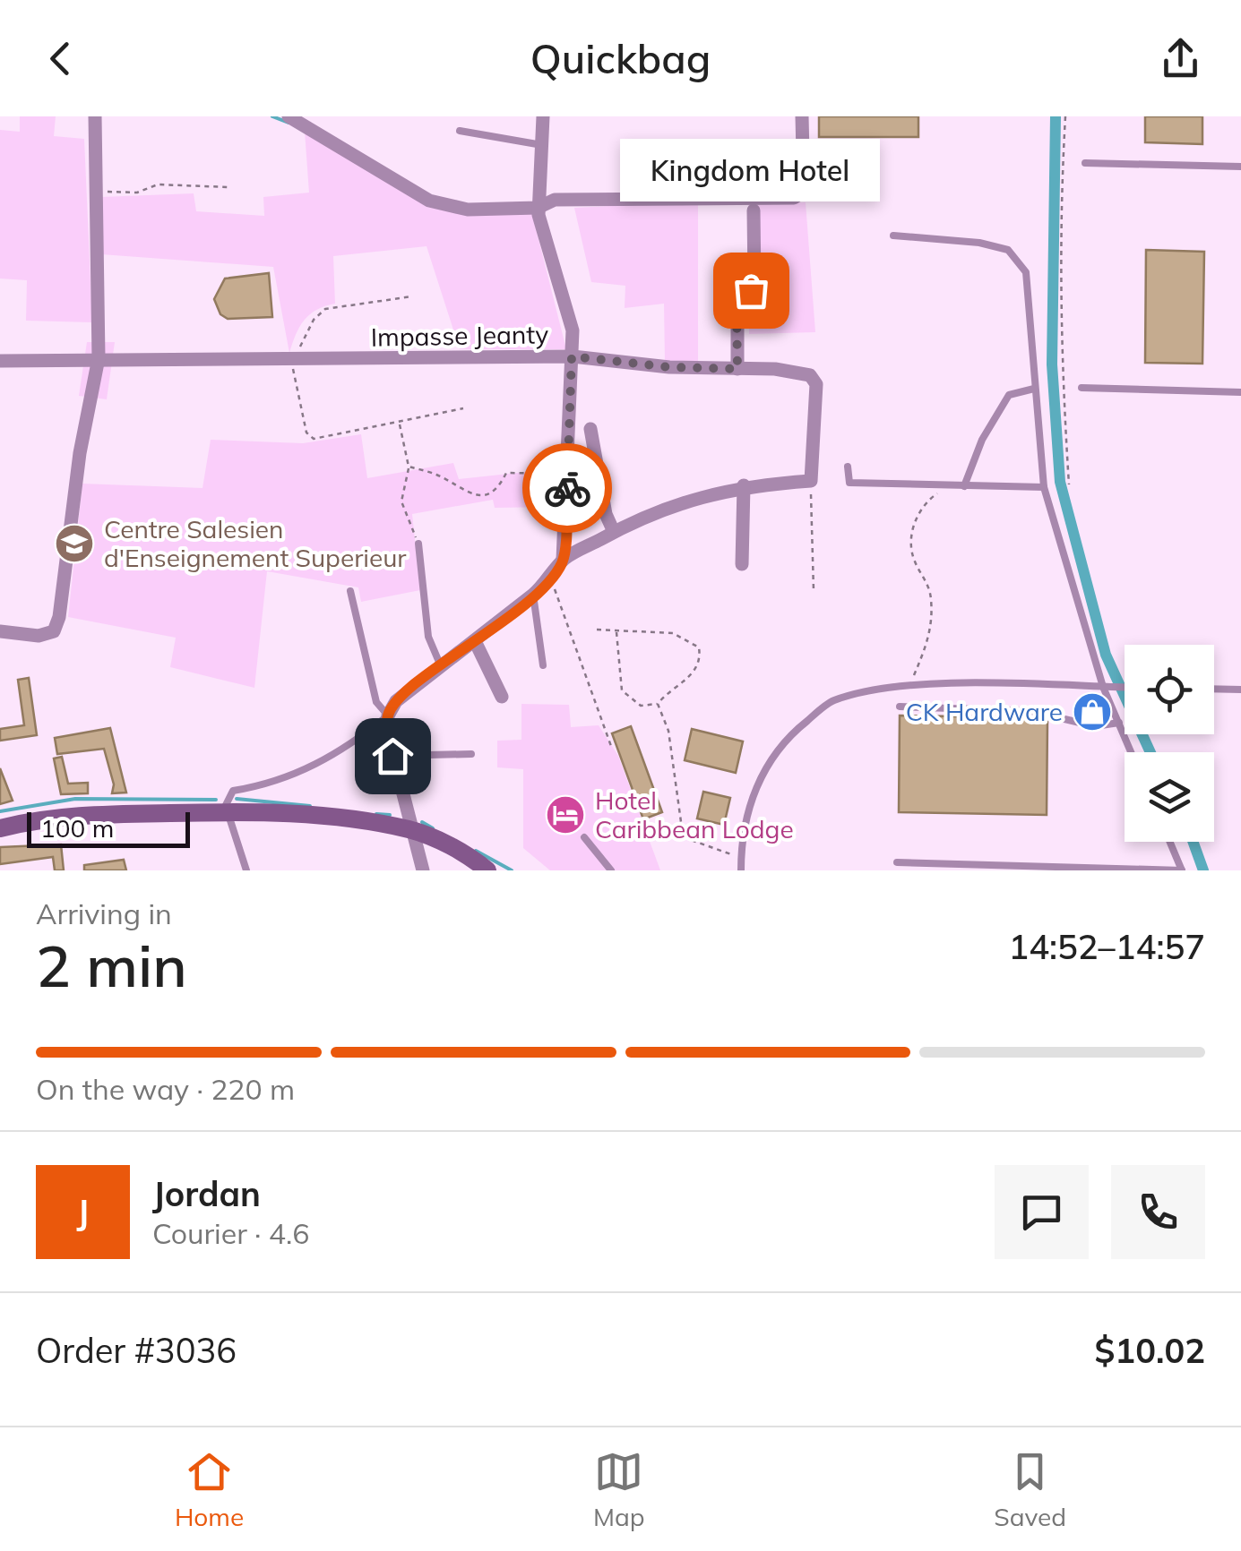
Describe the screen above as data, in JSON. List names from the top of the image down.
{
  "streets": {
    "street": ["Impasse Jeanty"]
  },
  "places": {
    "other": ["Kingdom Hotel"],
    "school or university": ["Centre Salesien d'Enseignement Superieur"],
    "shop": ["CK Hardware"],
    "hotel": ["Hotel Caribbean Lodge"]
  },
  "scale_bar": "100 m",
  "page": {
    "header": "Quickbag",
    "bubble": "Kingdom Hotel",
    "scale": "100 m",
    "heading": ["2 min", "Arriving in", "14:52–14:57"],
    "panel": [
      "Jordan",
      "Courier · 4.6",
      "Order #3036",
      "$10.02"
    ],
    "bar": "On the way · 220 m",
    "round": "J",
    "tabs": ["Home", "Map", "Saved"]
  }
}
